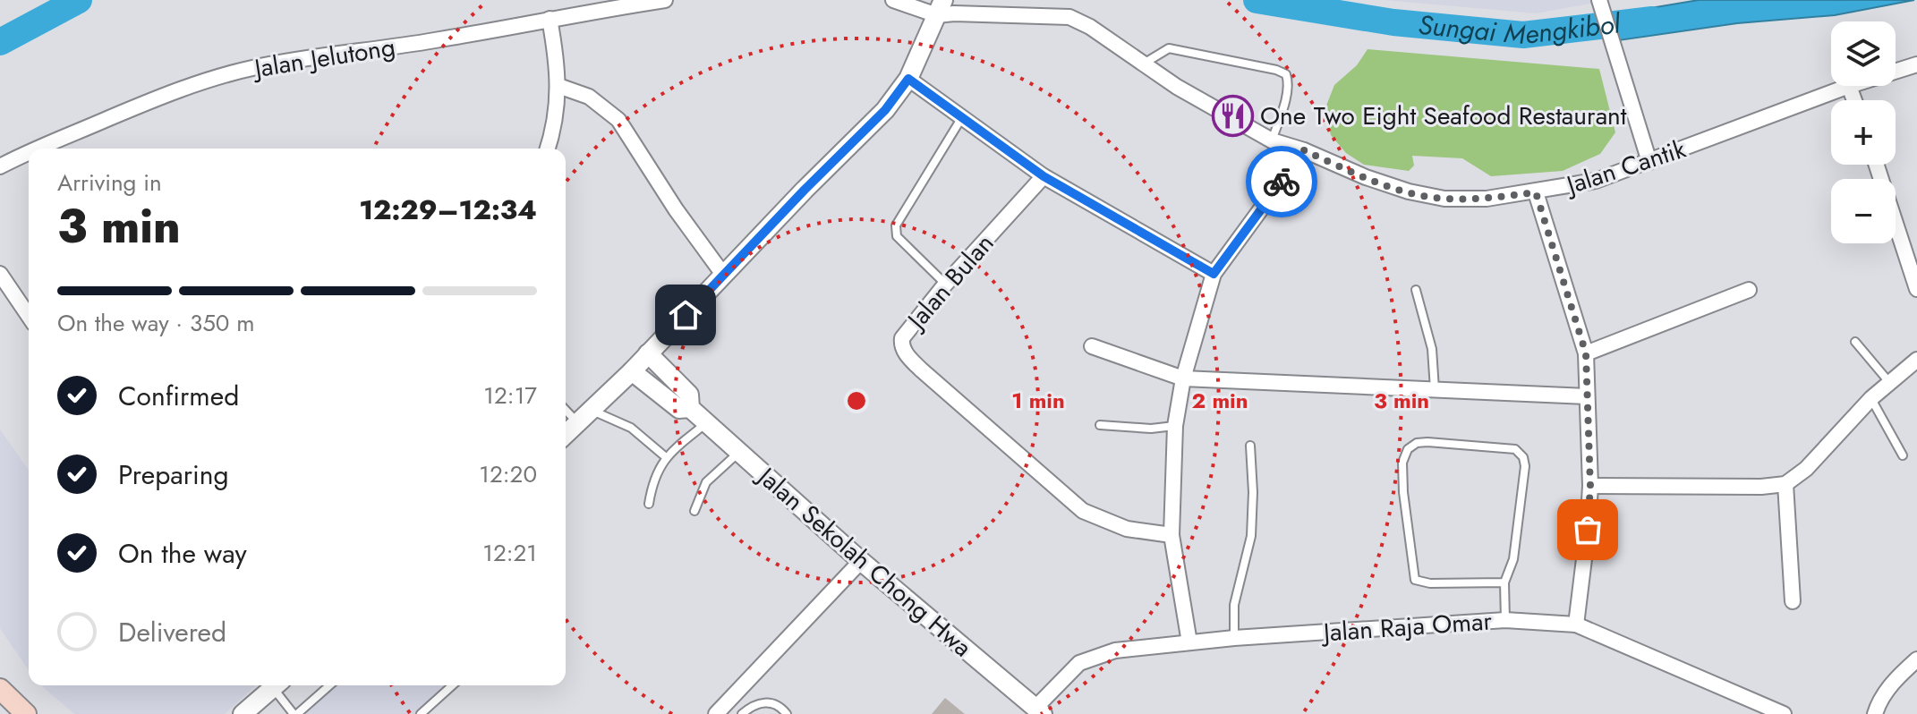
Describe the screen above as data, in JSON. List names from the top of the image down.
{
  "streets": {
    "street": [
      "Jalan Jelutong",
      "Jalan Cantik",
      "Jalan Bulan",
      "Jalan Sekolah Chong Hwa",
      "Jalan Raja Omar"
    ]
  },
  "crossings": [
    ["Jalan Sekolah Chong Hwa", "Jalan Raja Omar"]
  ],
  "water": ["Sungai Mengkibol"],
  "places": {
    "restaurant": ["One Two Eight Seafood Restaurant"]
  },
  "page": {
    "map_buttons": ["+", "−"],
    "heading": ["3 min", "Arriving in", "12:29–12:34"],
    "bar": "On the way · 350 m",
    "list": [
      ["Confirmed", "12:17"],
      ["Preparing", "12:20"],
      ["On the way", "12:21"],
      "Delivered"
    ]
  },
  "rings": ["1 min", "2 min", "3 min"]
}
